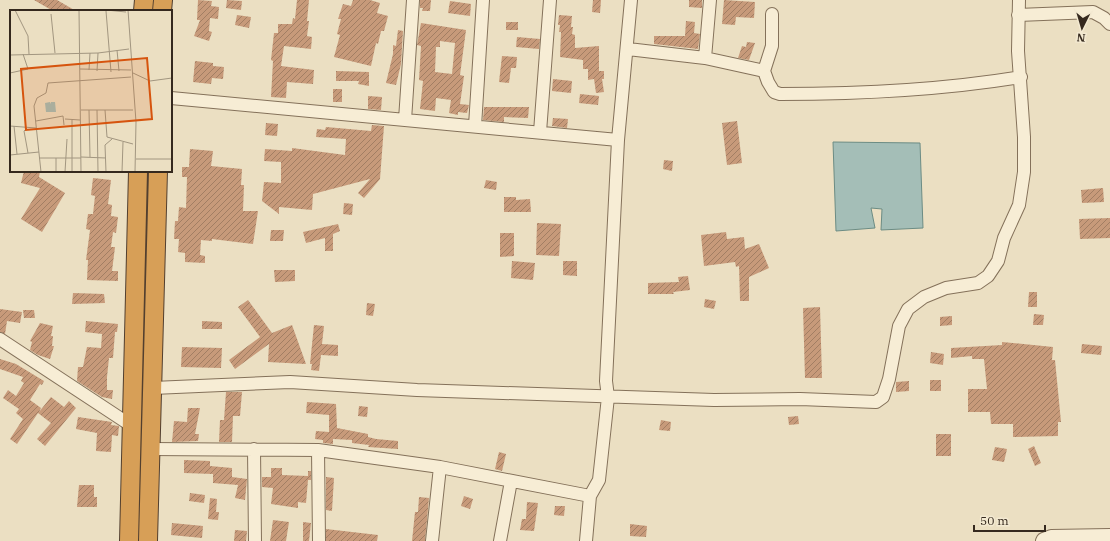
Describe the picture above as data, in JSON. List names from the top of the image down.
{
  "scale_bar": "50 m",
  "north": "bottom"
}
